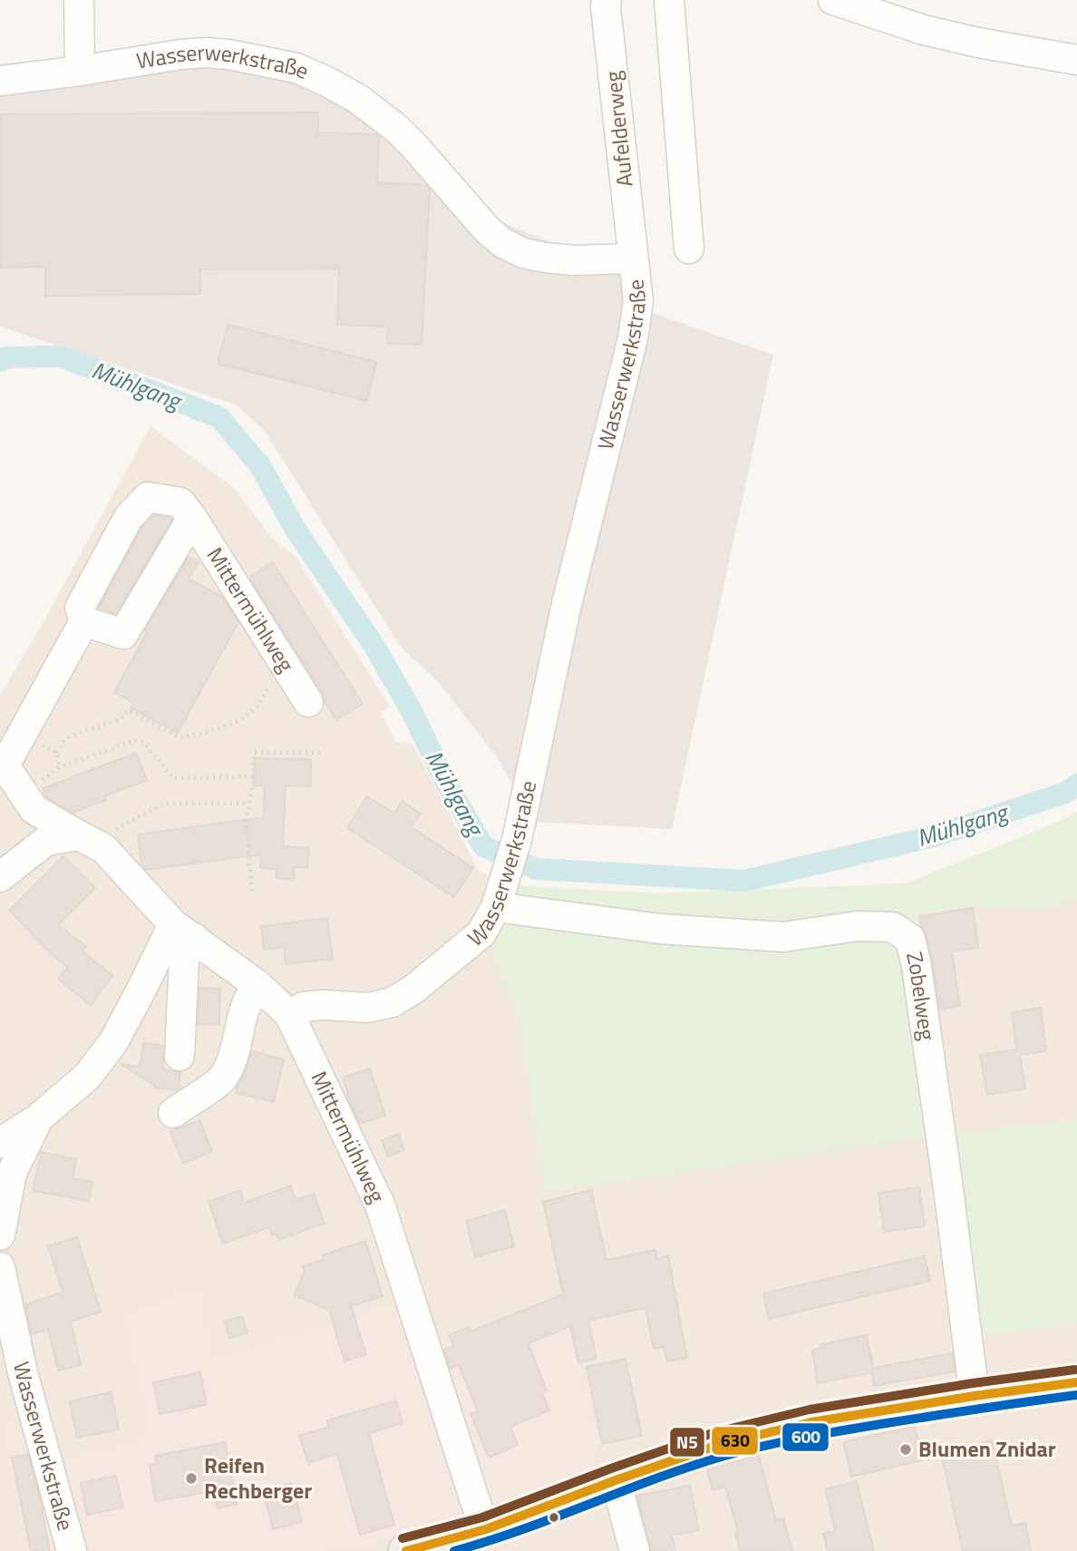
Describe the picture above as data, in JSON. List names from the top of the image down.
{
  "streets": {
    "street": [
      "Wasserwerkstraße",
      "Aufelderweg",
      "Mittermühlweg",
      "Zobelweg"
    ]
  },
  "crossings": [
    ["Wasserwerkstraße", "Aufelderweg"],
    ["Wasserwerkstraße", "Mittermühlweg"],
    ["Wasserwerkstraße", "Zobelweg"]
  ],
  "water": ["Mühlgang"],
  "places": ["Blumen Znidar", "Reifen Rechberger"],
  "lines": ["transit line N5", "transit line 630", "transit line 600"]
}
